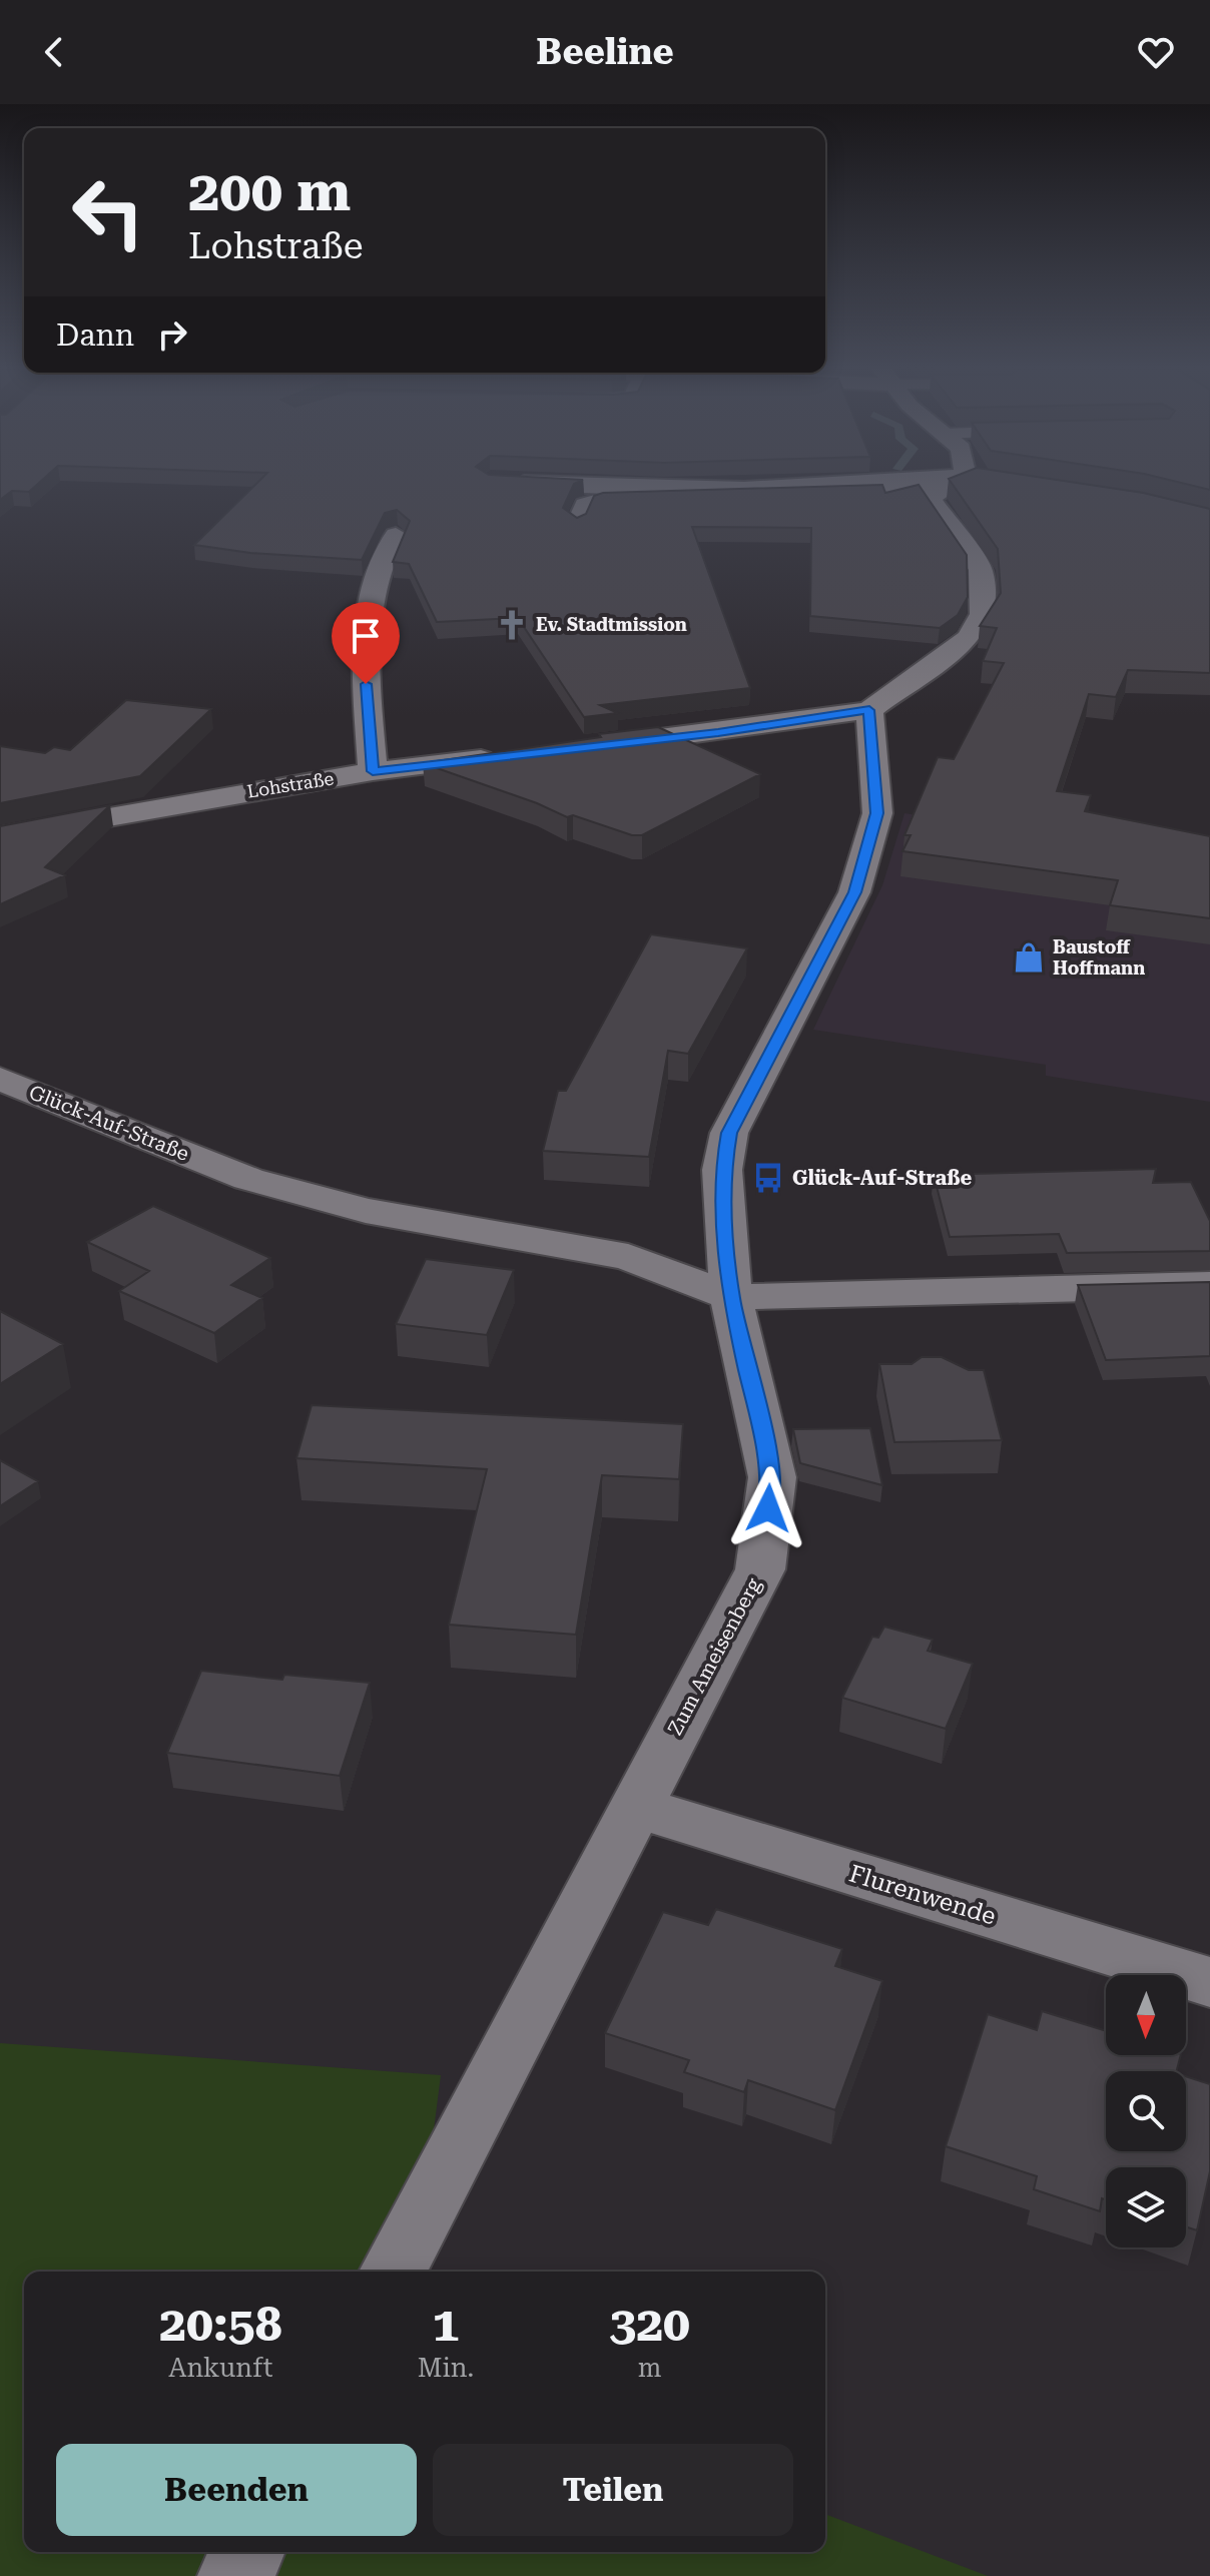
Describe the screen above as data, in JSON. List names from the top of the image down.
{
  "streets": {
    "street": [
      "Lohstraße",
      "Glück-Auf-Straße",
      "Zum Ameisenberg",
      "Flurenwende"
    ]
  },
  "crossings": [
    ["Glück-Auf-Straße", "Zum Ameisenberg"],
    ["Zum Ameisenberg", "Flurenwende"]
  ],
  "places": {
    "church": ["Ev. Stadtmission"],
    "shop": ["Baustoff Hoffmann"],
    "bus stop": ["Glück-Auf-Straße"]
  },
  "north": "bottom",
  "page": {
    "header": "Beeline",
    "turn": ["200 m", "Lohstraße"],
    "then": "Dann",
    "eta": [
      "20:58",
      "Ankunft",
      "1",
      "Min.",
      "320",
      "m"
    ],
    "buttons": ["Beenden", "Teilen"]
  }
}
